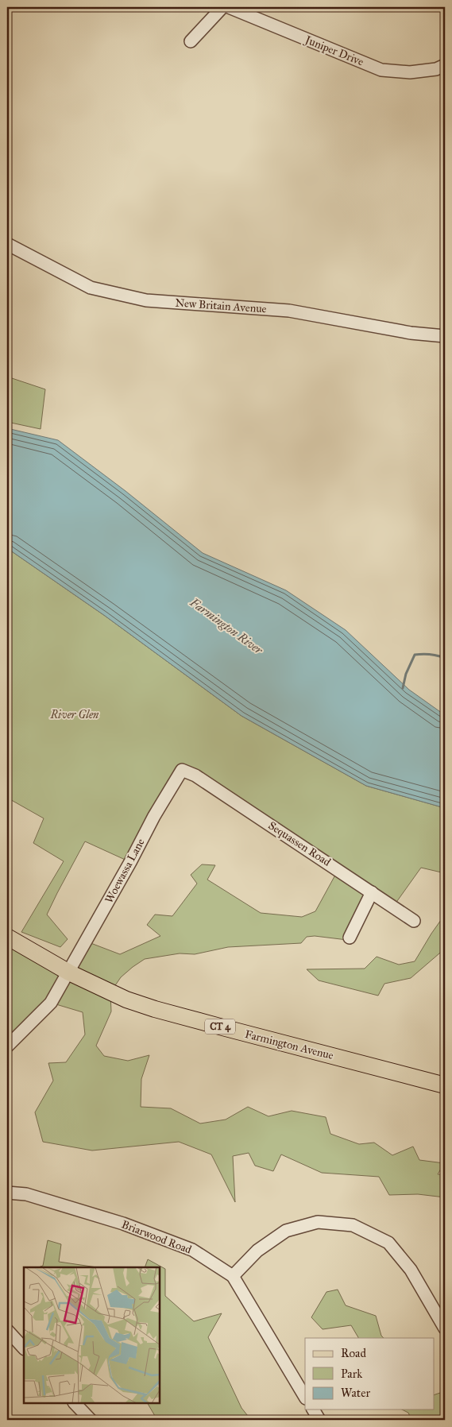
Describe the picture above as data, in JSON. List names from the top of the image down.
{
  "streets": {
    "main road": ["CT 4", "Farmington Avenue"],
    "street": [
      "Juniper Drive",
      "New Britain Avenue",
      "Sequassen Road",
      "Woewassa Lane",
      "Briarwood Road"
    ]
  },
  "crossings": [
    ["Sequassen Road", "Woewassa Lane"],
    ["Woewassa Lane", "Farmington Avenue"]
  ],
  "water": ["Farmington River"],
  "parks": ["River Glen"],
  "legend": ["Road", "Park", "Water"]
}
